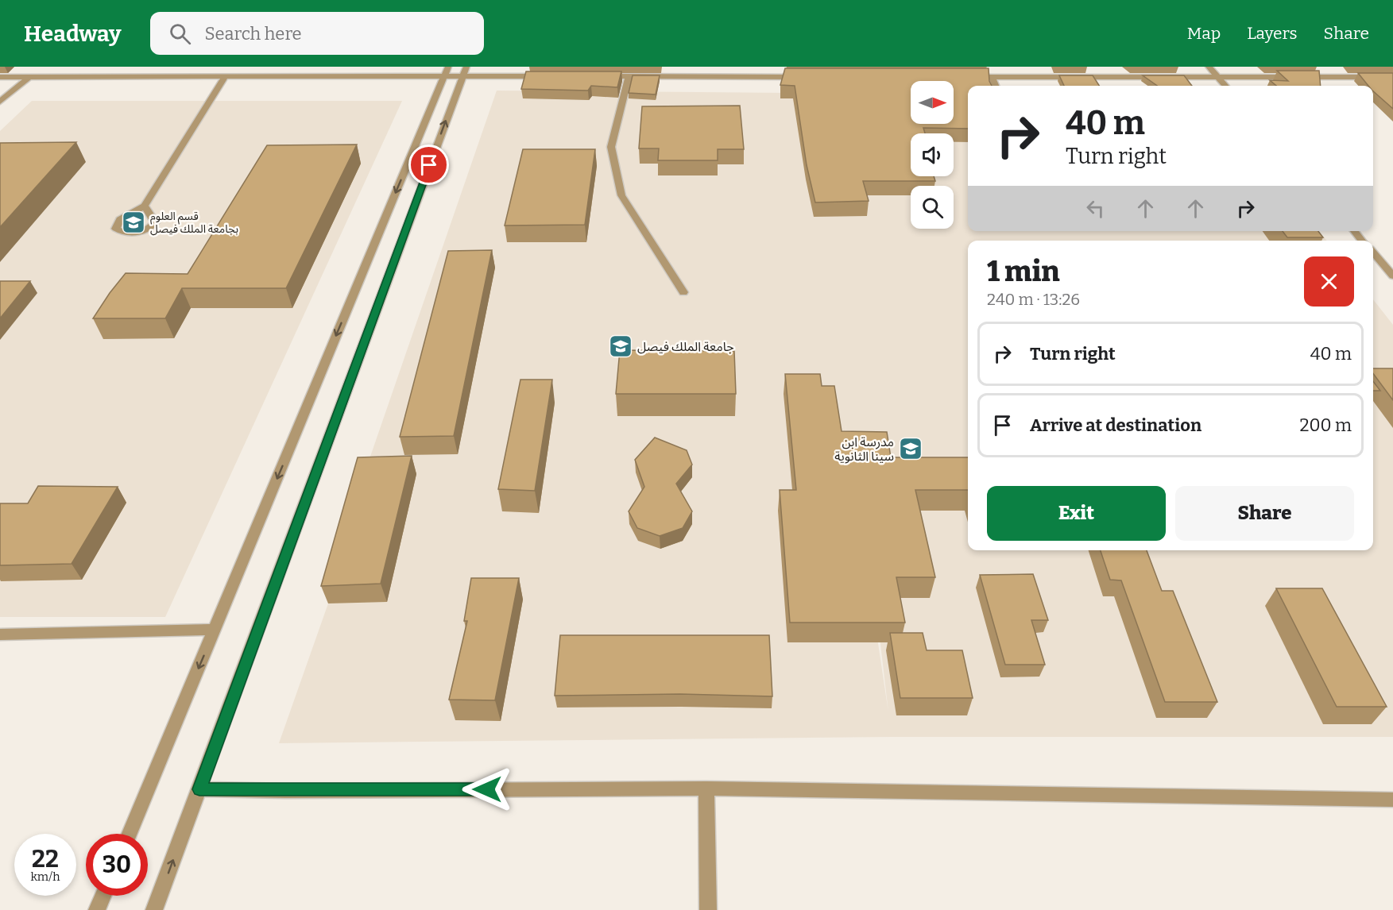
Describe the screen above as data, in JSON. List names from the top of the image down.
{
  "places": {
    "school or university": ["قسم العلوم بجامعة الملك فيصل", "جامعة الملك فيصل", "مدرسة ابن سينا الثانوية"]
  },
  "north": "right",
  "page": {
    "header": "Headway",
    "search": "Search here",
    "nav": ["Map", "Layers", "Share"],
    "turn": ["40 m", "Turn right"],
    "heading": ["1 min", "240 m · 13:26"],
    "list": [
      {
        "name": "Turn right",
        "value": "40 m"
      },
      {
        "name": "Arrive at destination",
        "value": "200 m"
      }
    ],
    "buttons": ["Exit", "Share"],
    "speed": "22 km/h",
    "limit": "30"
  }
}
